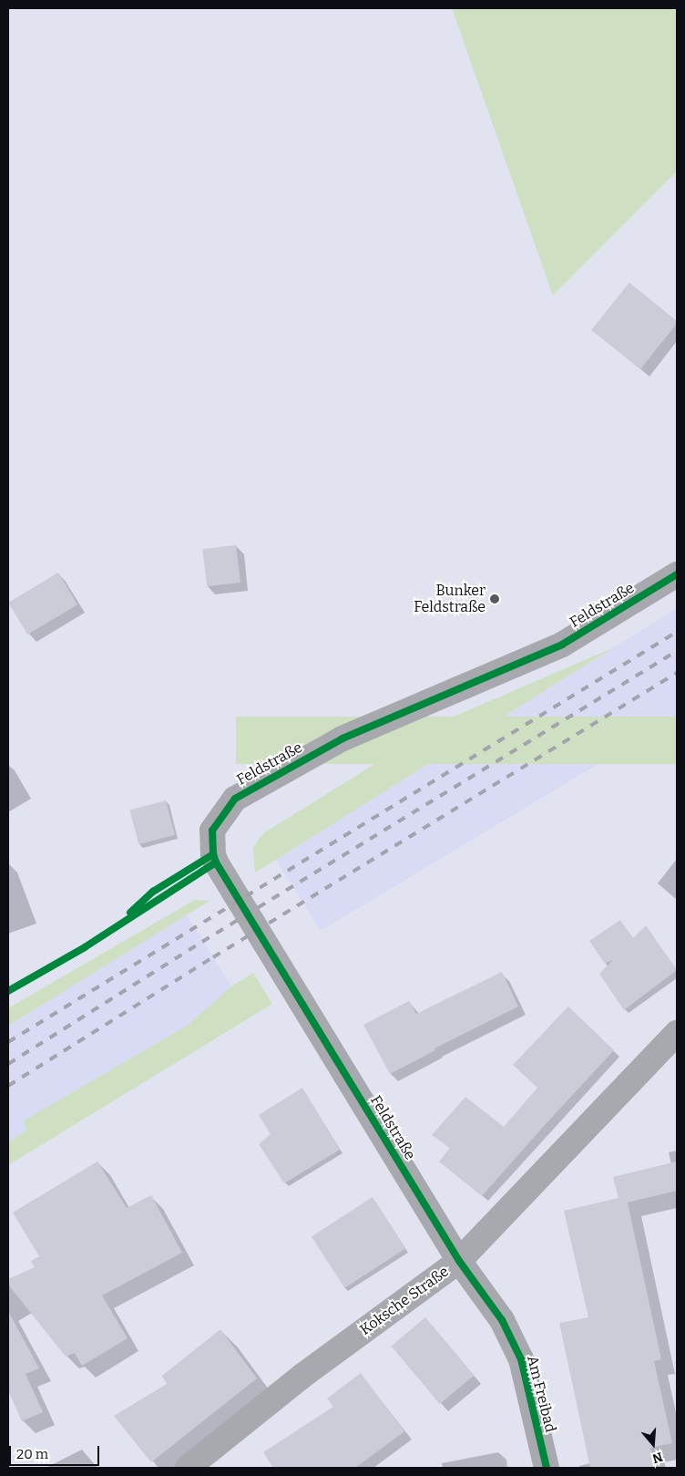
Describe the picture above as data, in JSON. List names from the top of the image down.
{
  "streets": {
    "street": ["Feldstraße", "Koksche Straße", "Am Freibad"]
  },
  "crossings": [
    ["Feldstraße", "Koksche Straße"],
    ["Feldstraße", "Am Freibad"],
    ["Koksche Straße", "Am Freibad"]
  ],
  "places": ["Bunker Feldstraße"],
  "scale_bar": "20 m",
  "north": "bottom"
}
